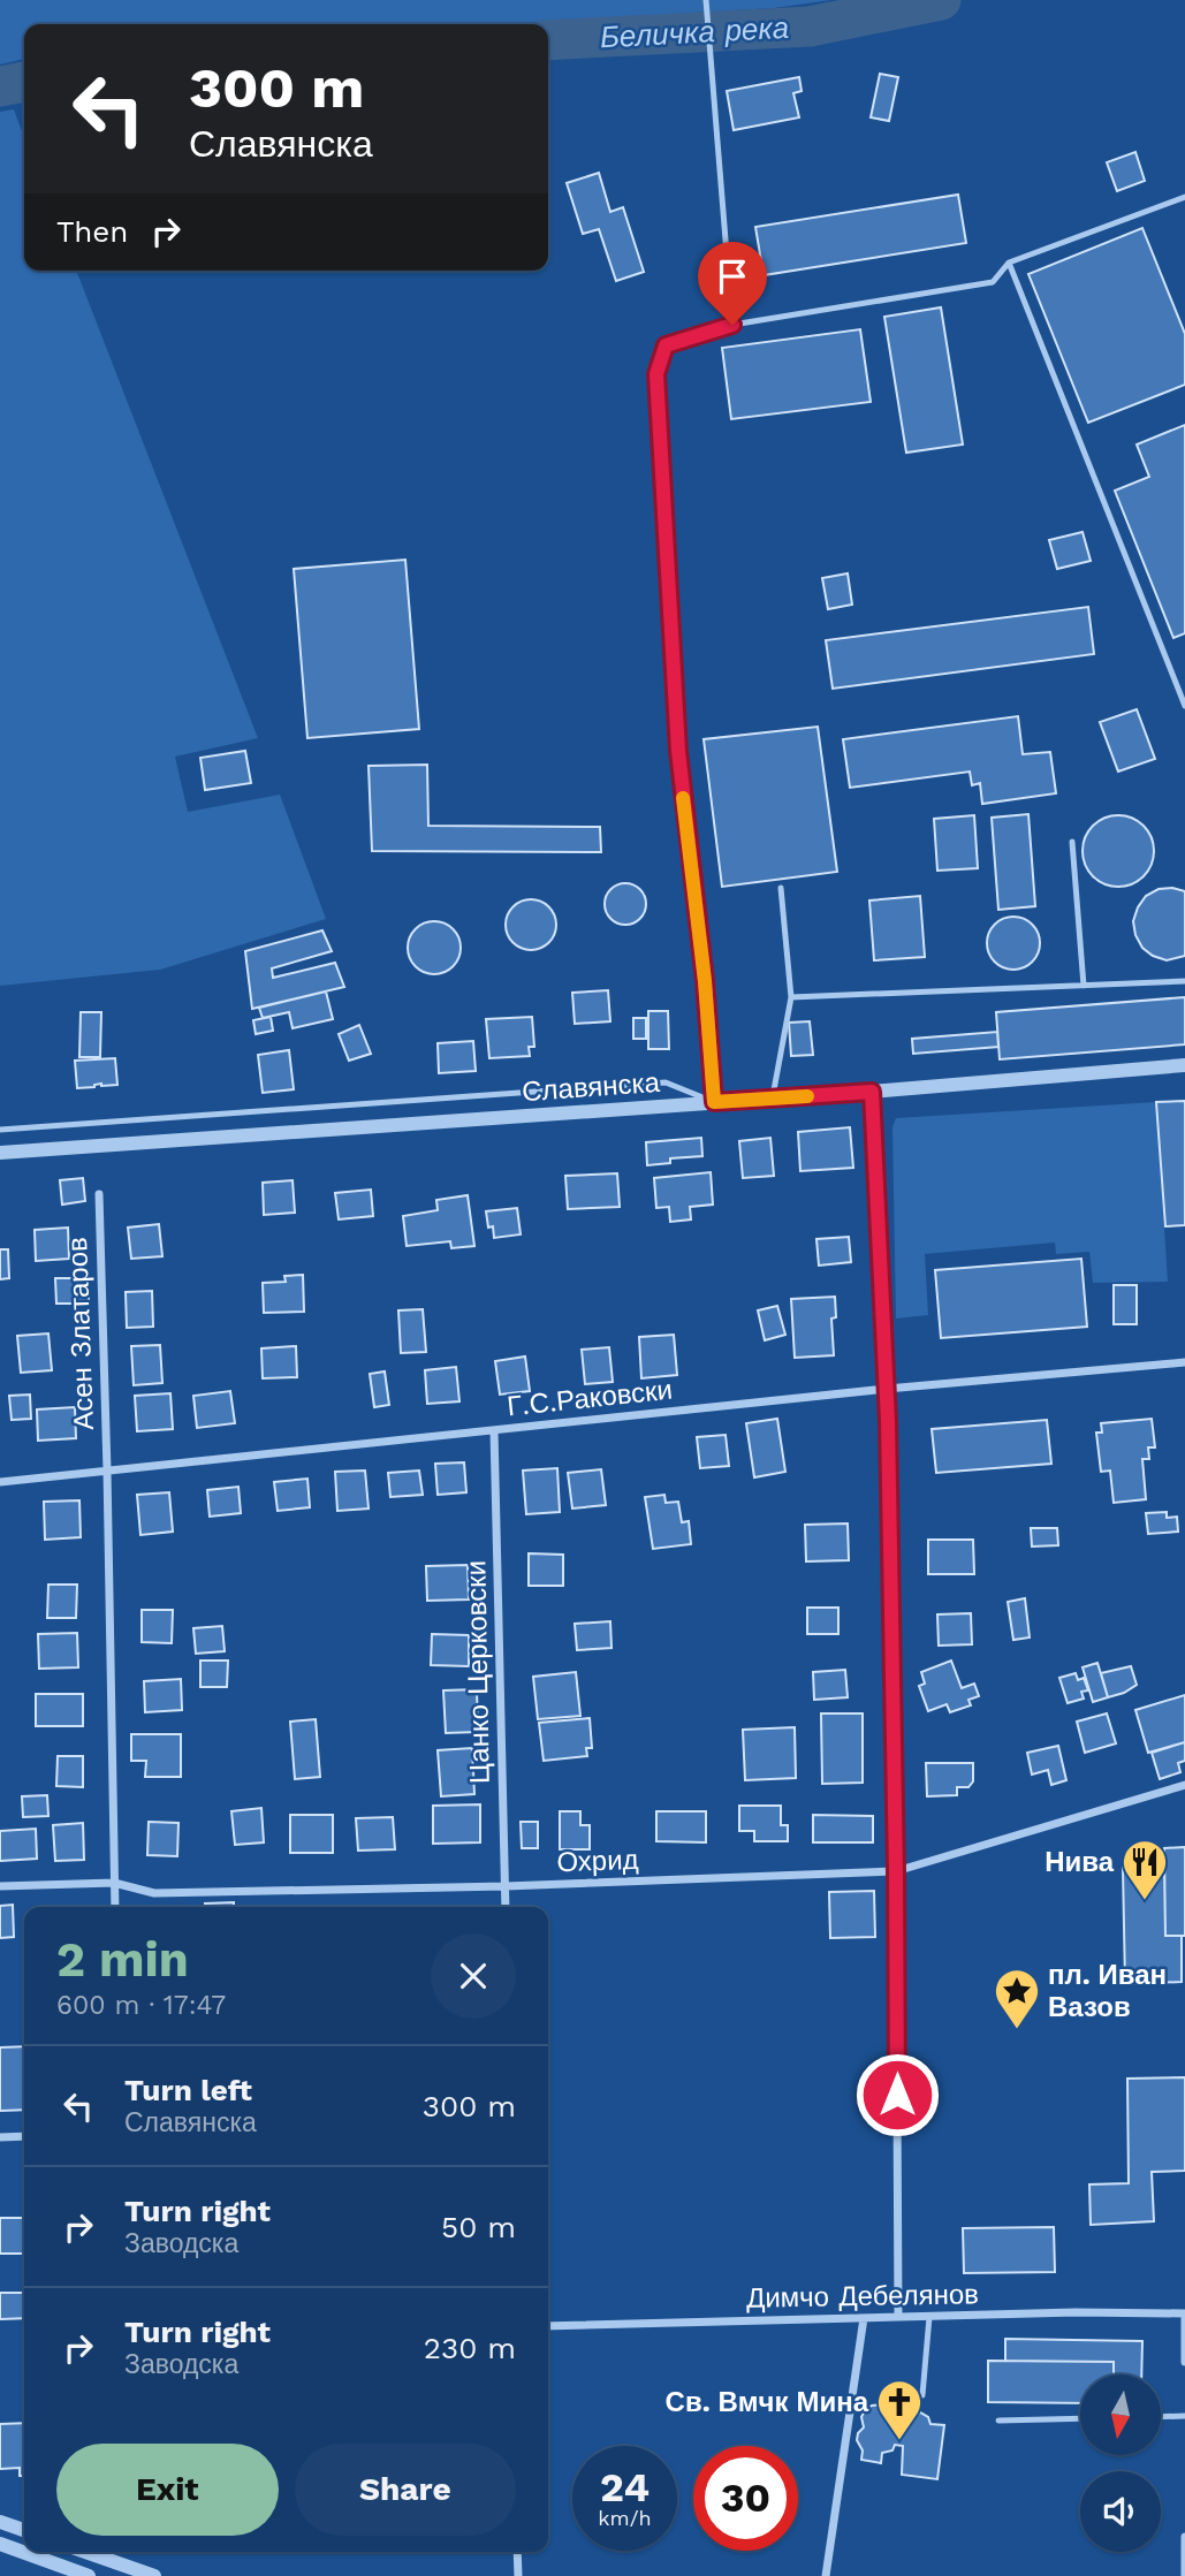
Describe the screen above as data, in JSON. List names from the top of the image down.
{
  "streets": {
    "street": [
      "Славянска",
      "Асен Златаров",
      "Г.С.Раковски",
      "Цанко Церковски",
      "Охрид",
      "Димчо Дебелянов"
    ]
  },
  "crossings": [
    ["Асен Златаров", "Г.С.Раковски"],
    ["Асен Златаров", "Охрид"],
    ["Г.С.Раковски", "Цанко Церковски"],
    ["Цанко Церковски", "Охрид"]
  ],
  "water": ["Беличка река"],
  "places": {
    "restaurant": ["Нива"],
    "place": ["пл. Иван Вазов"],
    "church": ["Св. Вмчк Мина"]
  },
  "north": "bottom",
  "page": {
    "turn": ["300 m", "Славянска"],
    "then": "Then",
    "heading": ["2 min", "600 m · 17:47"],
    "list": [
      {
        "name": "Turn left",
        "note": "Славянска",
        "value": "300 m"
      },
      {
        "name": "Turn right",
        "note": "Заводска",
        "value": "50 m"
      },
      {
        "name": "Turn right",
        "note": "Заводска",
        "value": "230 m"
      }
    ],
    "buttons": ["Exit", "Share"],
    "speed": "24 km/h",
    "limit": "30"
  }
}
